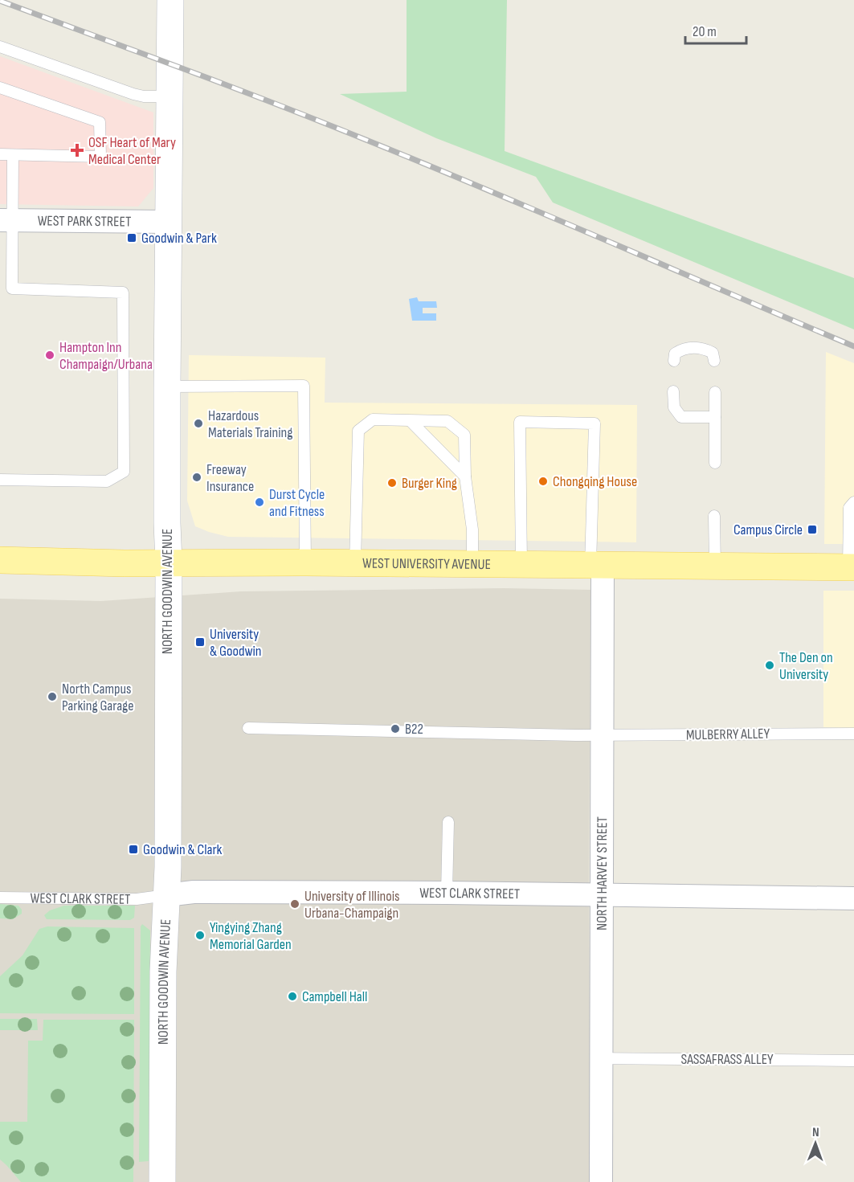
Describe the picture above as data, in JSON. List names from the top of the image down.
{
  "streets": {
    "main road": ["WEST UNIVERSITY AVENUE"],
    "street": [
      "WEST PARK STREET",
      "NORTH GOODWIN AVENUE",
      "NORTH HARVEY STREET",
      "WEST CLARK STREET"
    ],
    "lane": ["MULBERRY ALLEY", "SASSAFRASS ALLEY"]
  },
  "crossings": [
    ["WEST PARK STREET", "NORTH GOODWIN AVENUE"],
    ["WEST UNIVERSITY AVENUE", "NORTH GOODWIN AVENUE"],
    ["WEST UNIVERSITY AVENUE", "NORTH HARVEY STREET"],
    ["NORTH GOODWIN AVENUE", "WEST CLARK STREET"],
    ["MULBERRY ALLEY", "NORTH HARVEY STREET"],
    ["NORTH HARVEY STREET", "WEST CLARK STREET"],
    ["NORTH HARVEY STREET", "SASSAFRASS ALLEY"]
  ],
  "places": {
    "health": ["OSF Heart of Mary Medical Center"],
    "transit": [
      "Goodwin & Park",
      "Campus Circle",
      "University & Goodwin",
      "Goodwin & Clark"
    ],
    "other": [
      "Hampton Inn Champaign/Urbana",
      "Hazardous Materials Training",
      "Freeway Insurance",
      "Chongqing House",
      "Burger King",
      "Durst Cycle and Fitness",
      "The Den on University",
      "North Campus Parking Garage",
      "B22",
      "University of Illinois Urbana-Champaign",
      "Yingying Zhang Memorial Garden",
      "Campbell Hall"
    ]
  },
  "scale_bar": "20 m",
  "north": "top"
}
